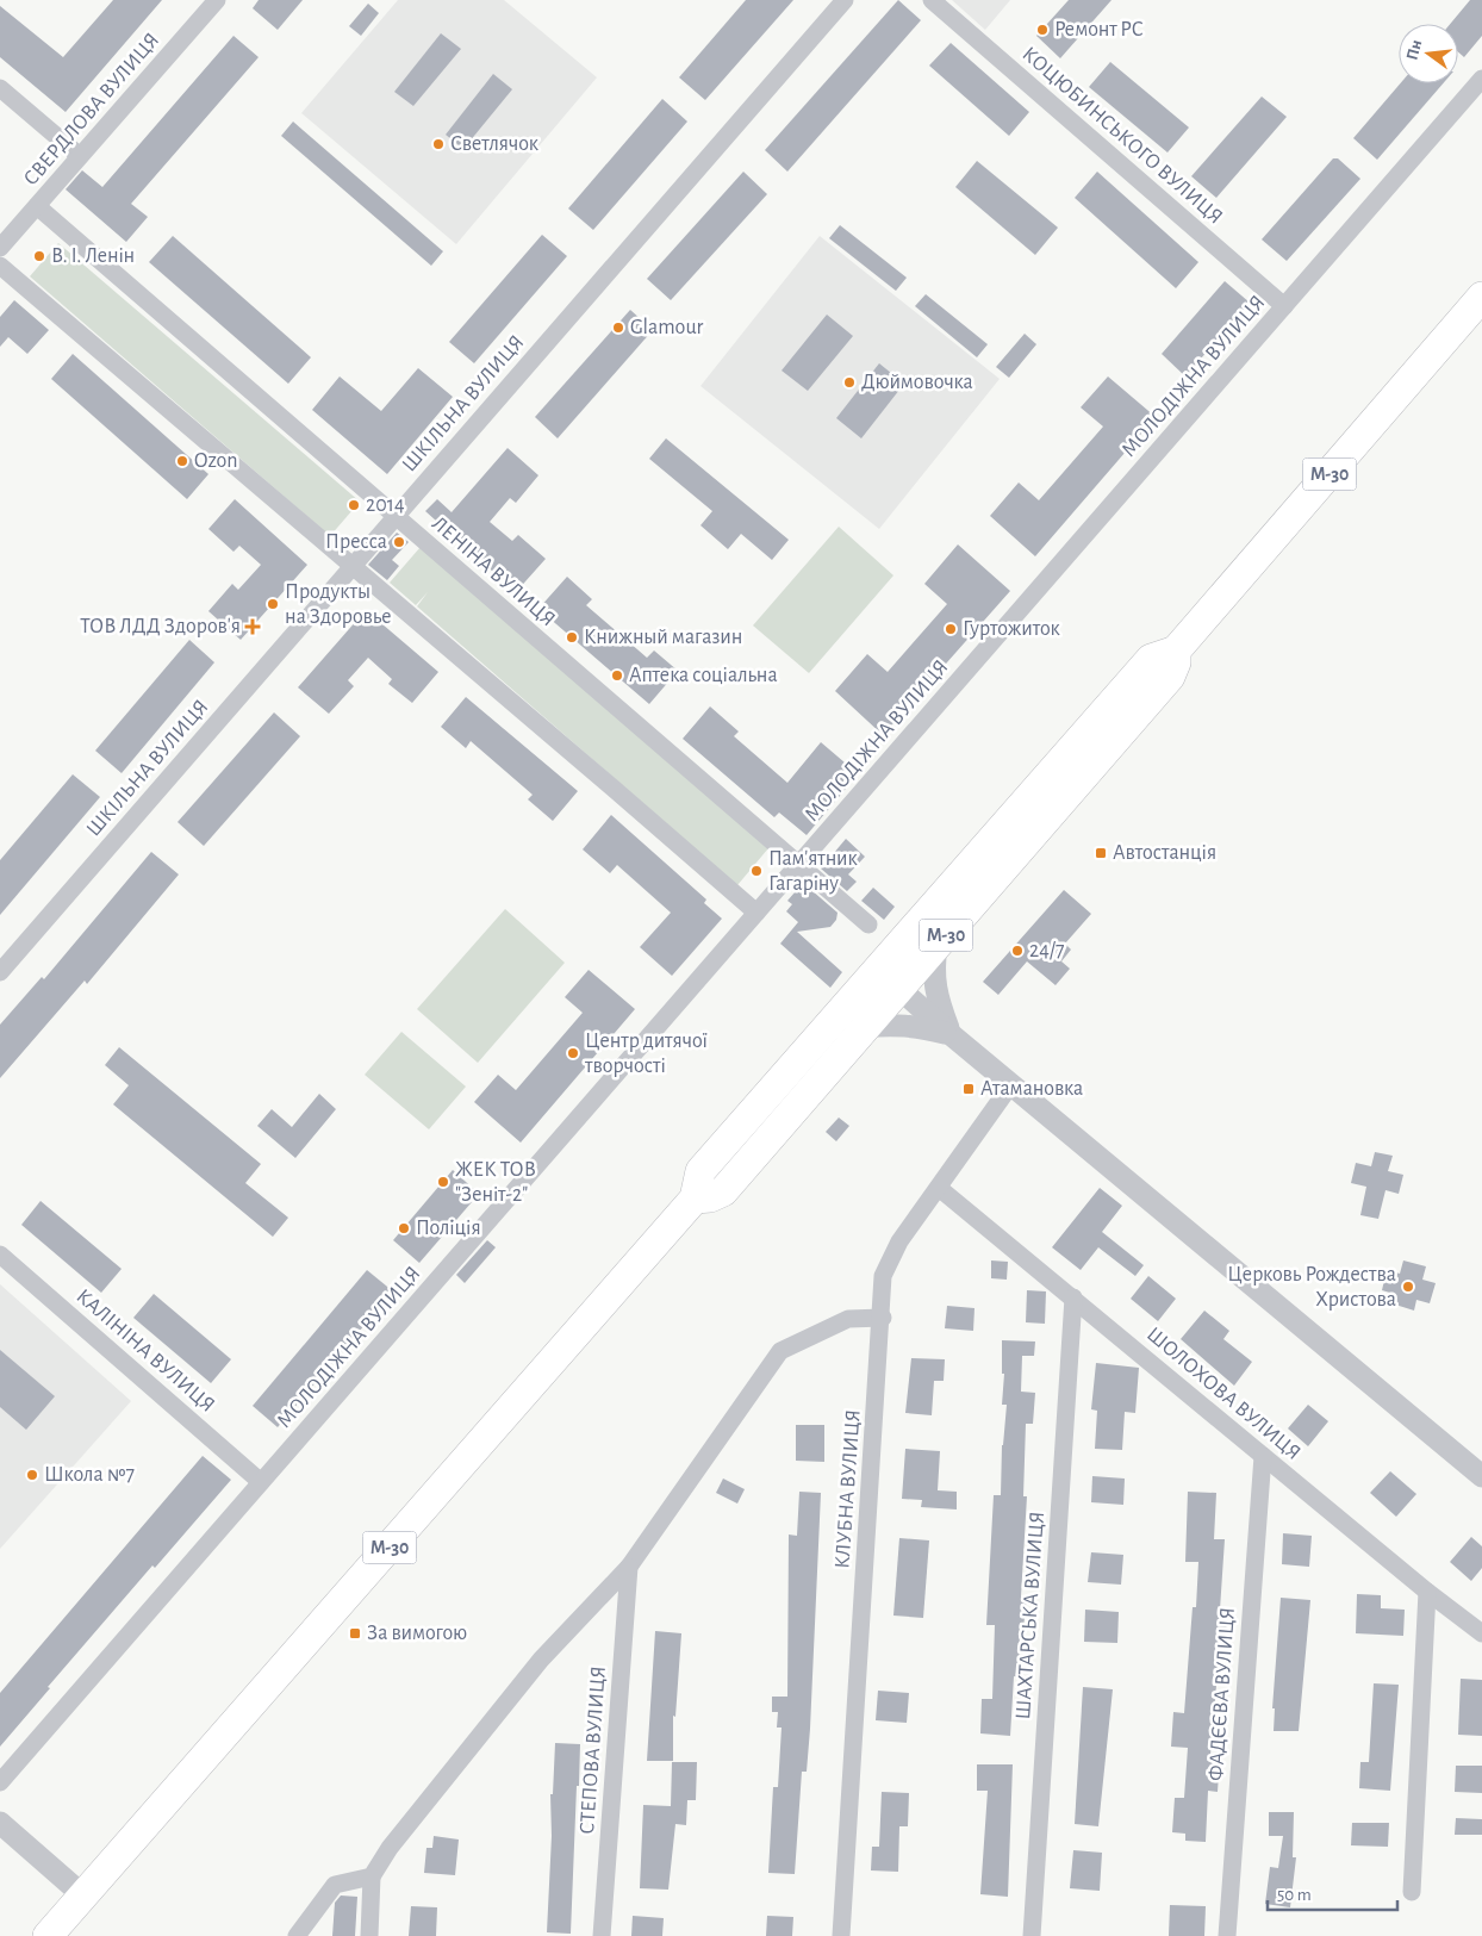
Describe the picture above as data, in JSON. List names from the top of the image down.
{
  "streets": {
    "highway": ["М-30"],
    "street": [
      "СВЕРДЛОВА ВУЛИЦЯ",
      "КОЦЮБИНСЬКОГО ВУЛИЦЯ",
      "МОЛОДІЖНА ВУЛИЦЯ",
      "ШКІЛЬНА ВУЛИЦЯ",
      "ЛЕНІНА ВУЛИЦЯ",
      "КАЛІНІНА ВУЛИЦЯ",
      "ШОЛОХОВА ВУЛИЦЯ",
      "КЛУБНА ВУЛИЦЯ",
      "ШАХТАРСЬКА ВУЛИЦЯ",
      "ФАДЄЄВА ВУЛИЦЯ",
      "СТЕПОВА ВУЛИЦЯ"
    ]
  },
  "crossings": [
    ["СВЕРДЛОВА ВУЛИЦЯ", "ЛЕНІНА ВУЛИЦЯ"],
    ["КОЦЮБИНСЬКОГО ВУЛИЦЯ", "МОЛОДІЖНА ВУЛИЦЯ"],
    ["МОЛОДІЖНА ВУЛИЦЯ", "ЛЕНІНА ВУЛИЦЯ"],
    ["МОЛОДІЖНА ВУЛИЦЯ", "КАЛІНІНА ВУЛИЦЯ"],
    ["ШКІЛЬНА ВУЛИЦЯ", "ЛЕНІНА ВУЛИЦЯ"],
    ["ШОЛОХОВА ВУЛИЦЯ", "КЛУБНА ВУЛИЦЯ"],
    ["ШОЛОХОВА ВУЛИЦЯ", "ШАХТАРСЬКА ВУЛИЦЯ"],
    ["ШОЛОХОВА ВУЛИЦЯ", "ФАДЄЄВА ВУЛИЦЯ"]
  ],
  "places": {
    "other": [
      "Ремонт PC",
      "Светлячок",
      "В. І. Ленін",
      "Glamour",
      "Дюймовочка",
      "Ozon",
      "2014",
      "Пресса",
      "Продукты на Здоровье",
      "Гуртожиток",
      "Книжный магазин",
      "Аптека соціальна",
      "Пам'ятник Гагаріну",
      "24/7",
      "Центр дитячої творчості",
      "ЖЕК ТОВ \"Зеніт-2\"",
      "Поліція",
      "Церковь Рождества Христова",
      "Школа №7"
    ],
    "health": ["ТОВ ЛДД Здоров'я"],
    "transit": ["Автостанція", "Атамановка", "За вимогою"]
  },
  "scale_bar": "50 m",
  "north": "left"
}
